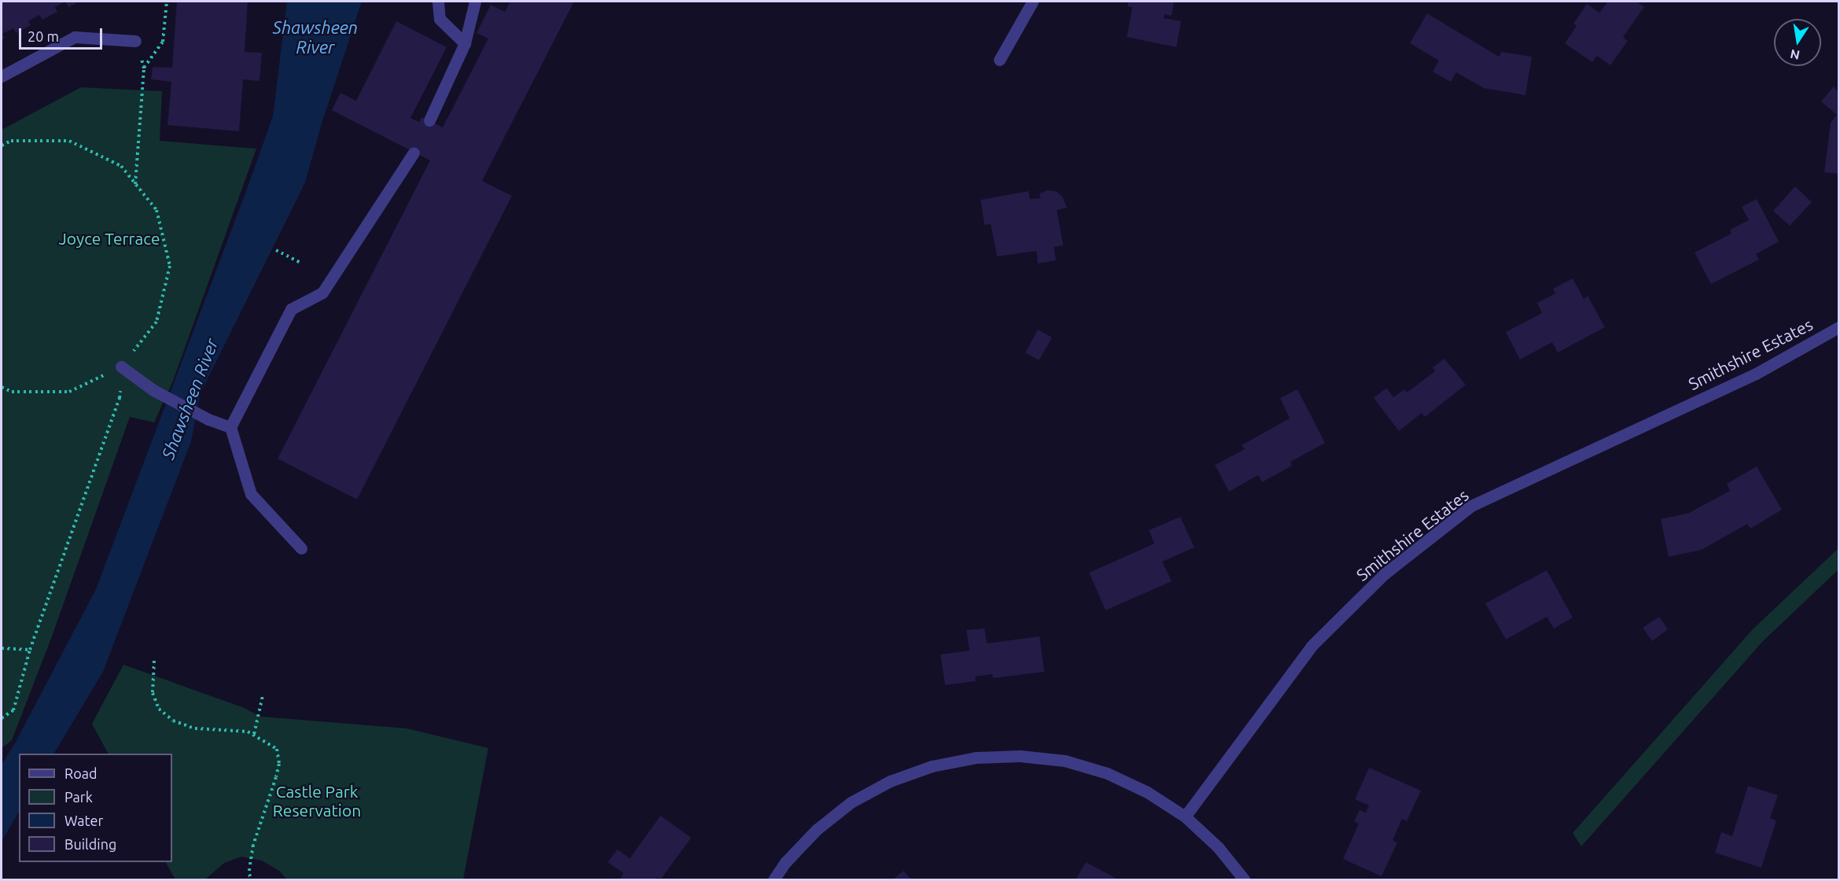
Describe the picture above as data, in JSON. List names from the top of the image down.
{
  "streets": {
    "street": ["Smithshire Estates"]
  },
  "water": ["Shawsheen River"],
  "parks": ["Joyce Terrace", "Castle Park Reservation"],
  "legend": [
    "Road",
    "Park",
    "Water",
    "Building"
  ],
  "scale_bar": "20 m",
  "north": "bottom"
}
